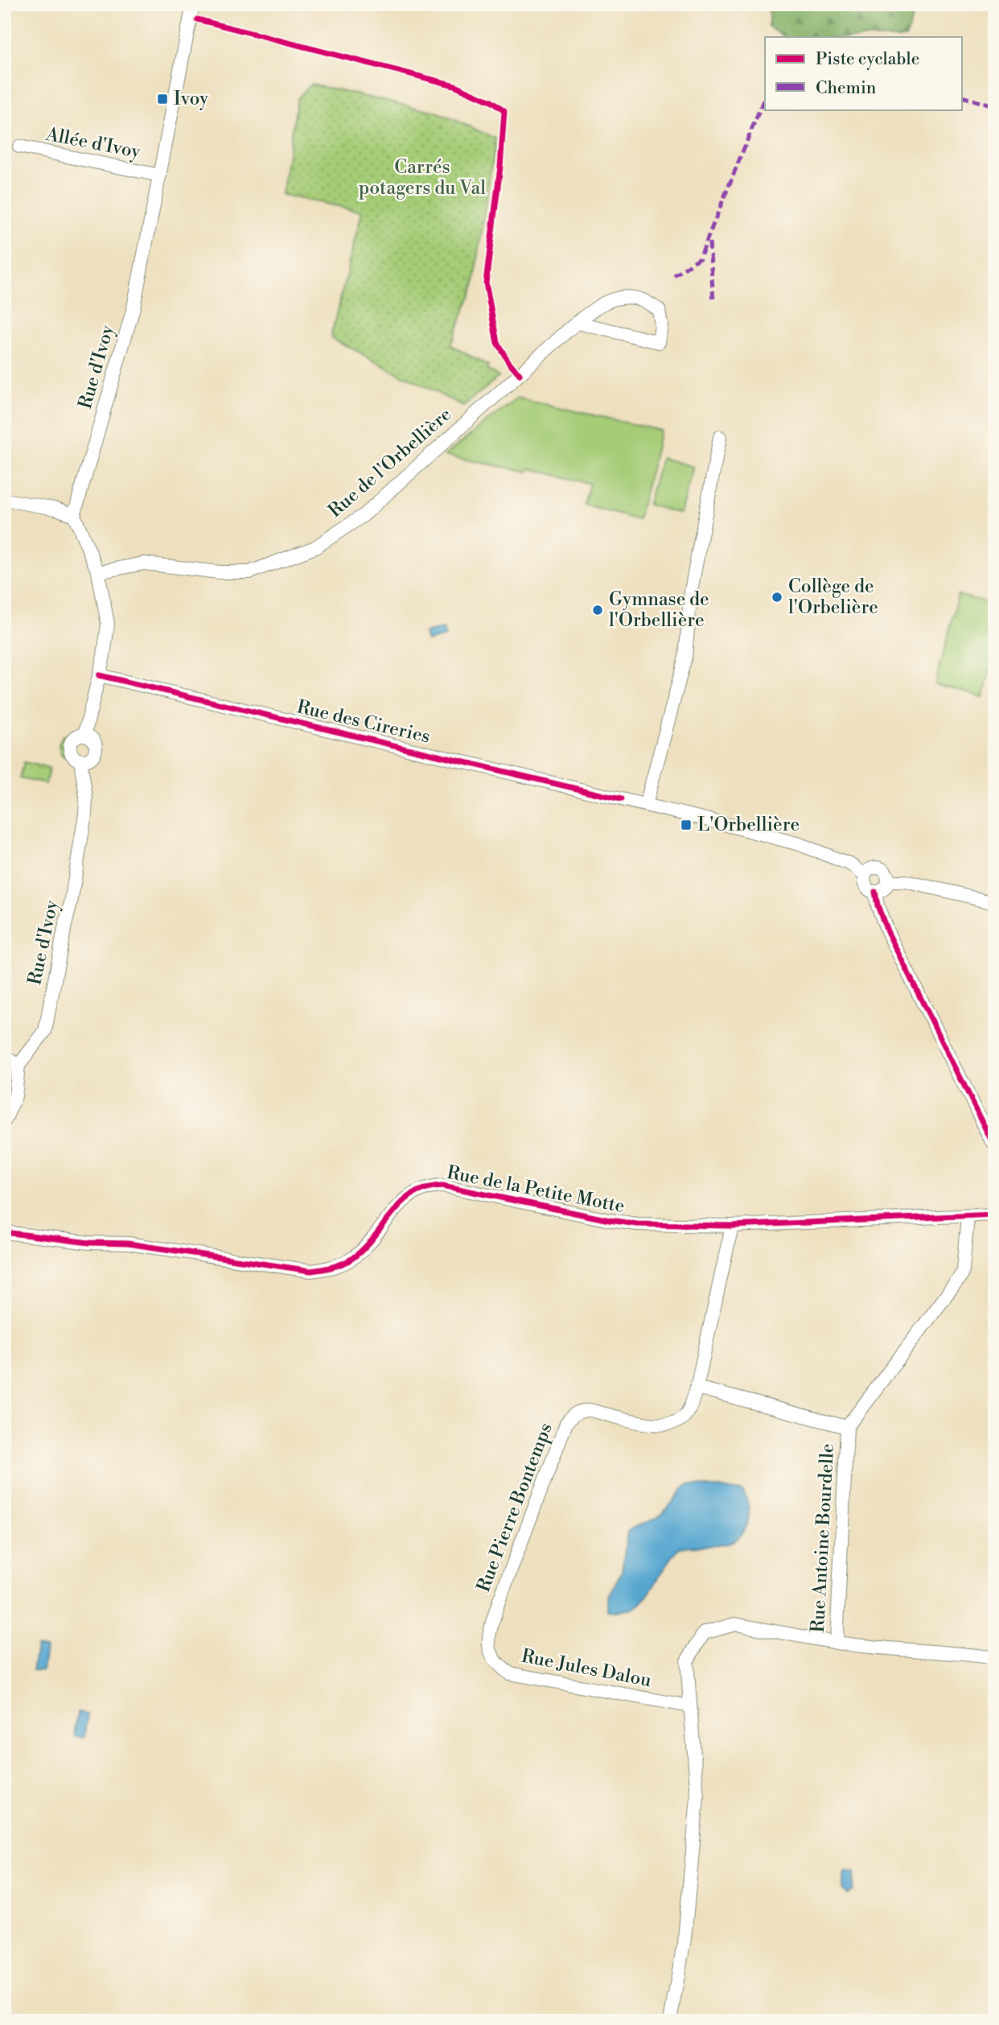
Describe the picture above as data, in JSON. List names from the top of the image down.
{
  "streets": {
    "street": [
      "Allée d'Ivoy",
      "Rue d'Ivoy",
      "Rue de l'Orbellière",
      "Rue des Cireries",
      "Rue de la Petite Motte",
      "Rue Pierre Bontemps",
      "Rue Antoine Bourdelle",
      "Rue Jules Dalou"
    ]
  },
  "crossings": [
    ["Allée d'Ivoy", "Rue d'Ivoy"],
    ["Rue de la Petite Motte", "Rue Antoine Bourdelle"],
    ["Rue Pierre Bontemps", "Rue Jules Dalou"],
    ["Rue Antoine Bourdelle", "Rue Jules Dalou"]
  ],
  "parks": ["Carrés potagers du Val"],
  "places": {
    "transit": ["Ivoy", "L'Orbellière"],
    "other": ["Collège de l'Orbelière", "Gymnase de l'Orbellière"]
  },
  "legend": ["Piste cyclable", "Chemin"]
}
